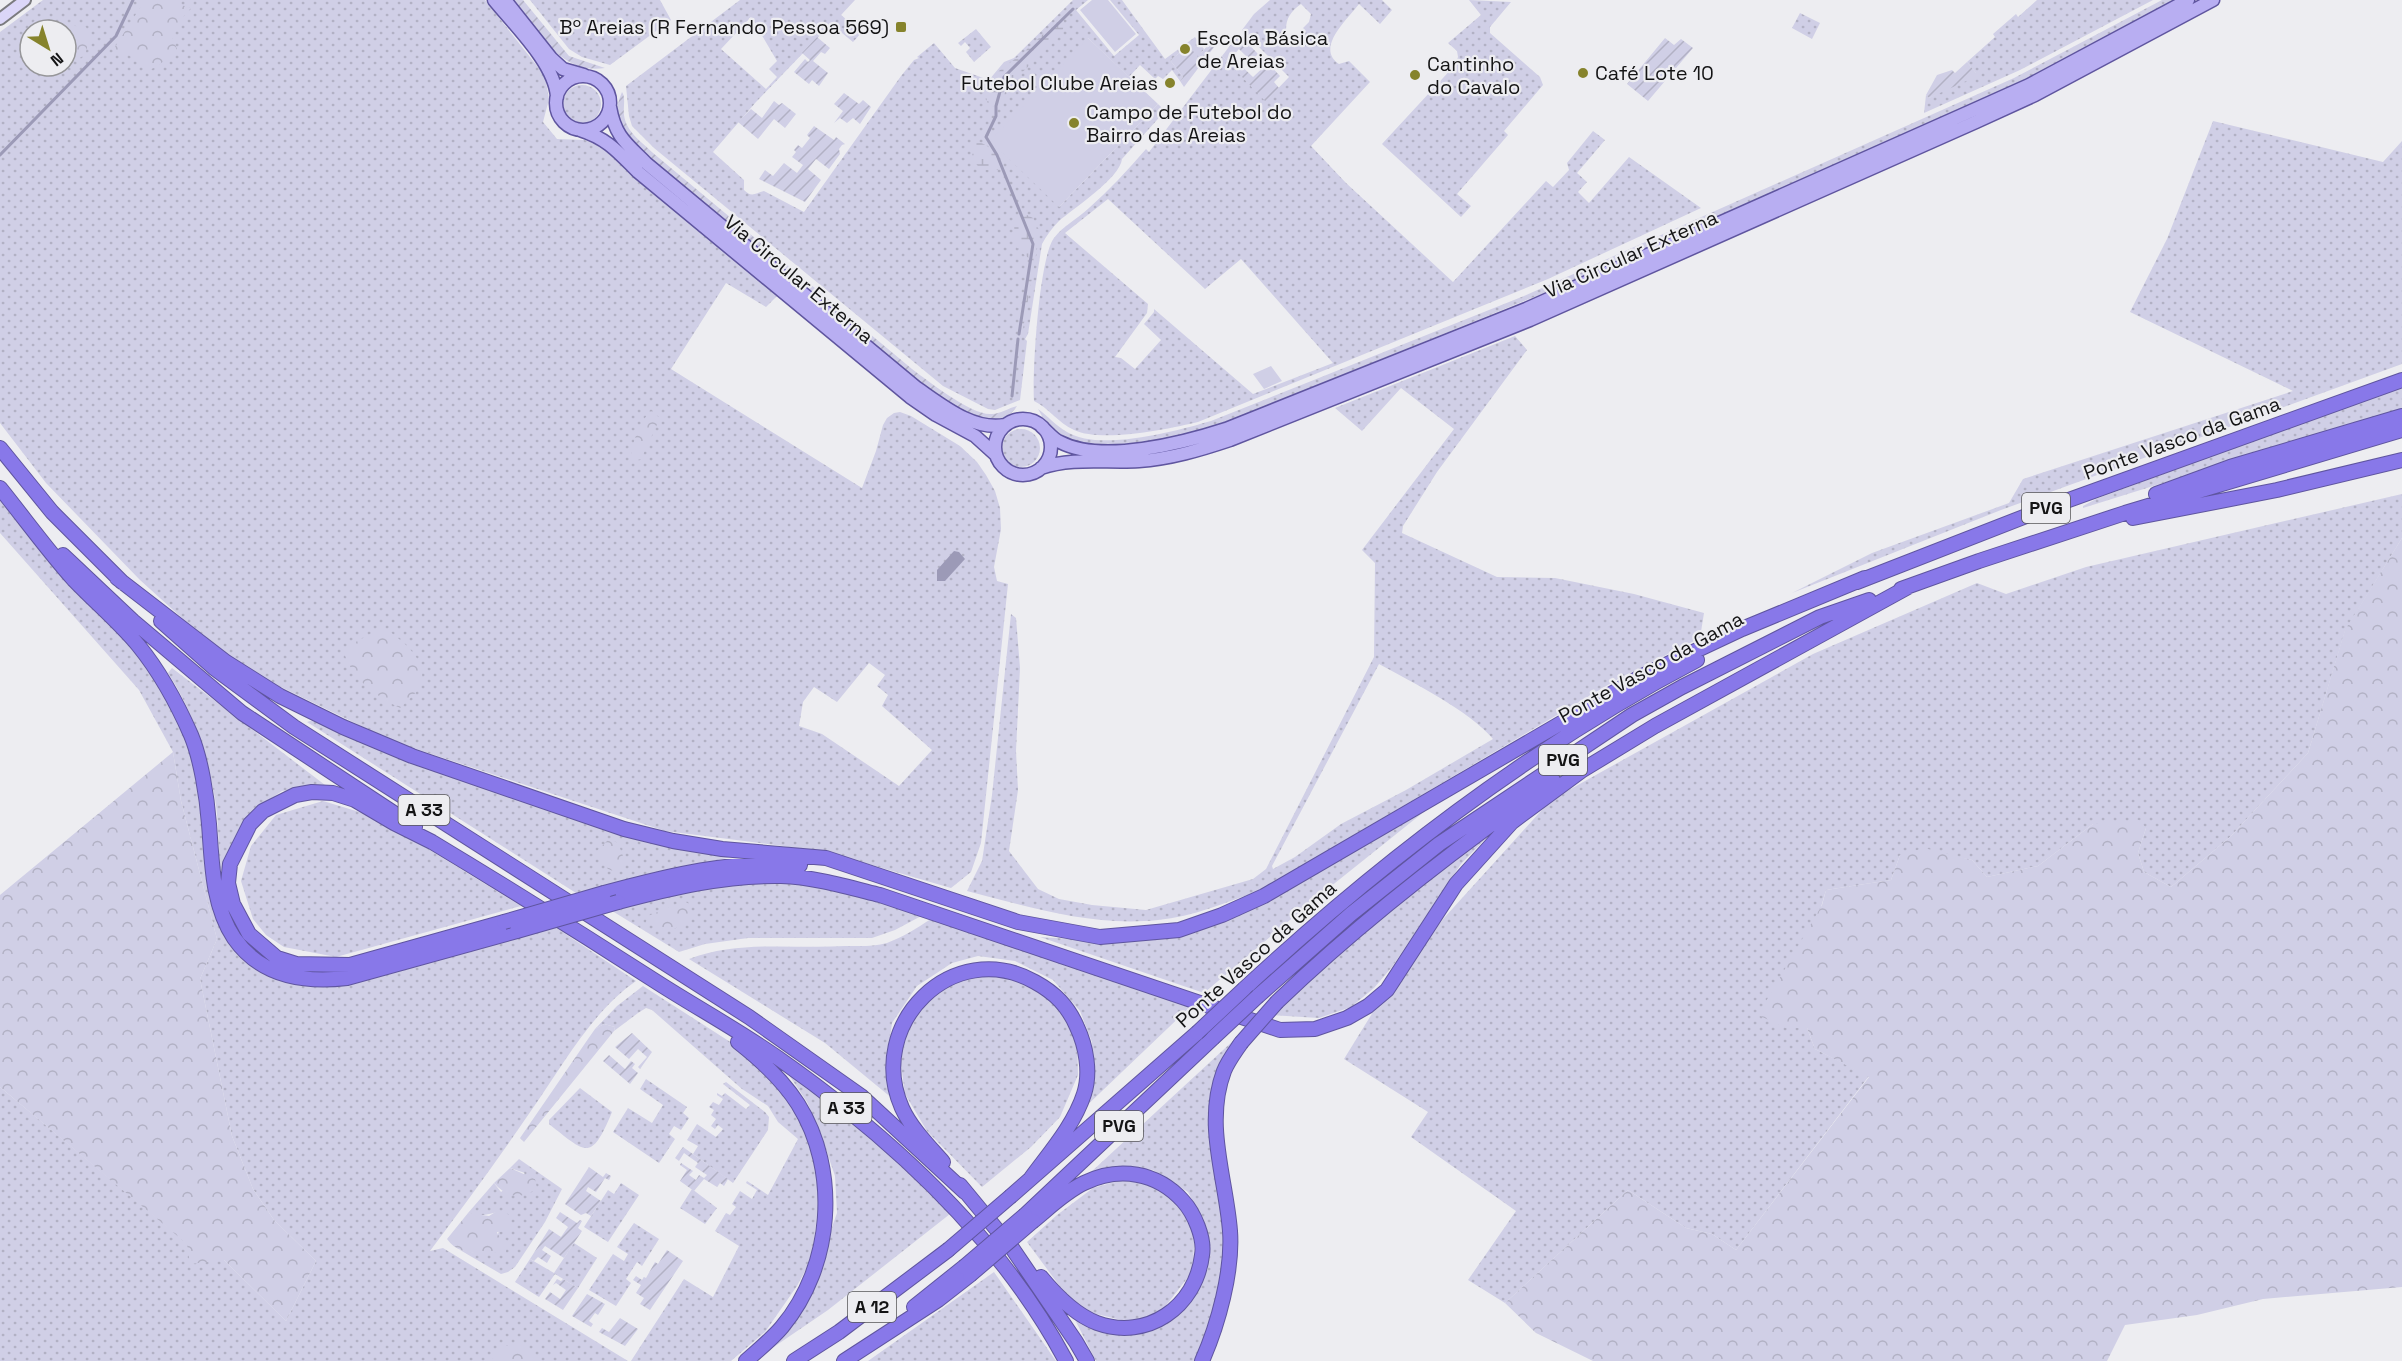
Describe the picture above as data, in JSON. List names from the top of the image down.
{
  "streets": {
    "highway": [
      "Ponte Vasco da Gama",
      "PVG",
      "A 33",
      "A 12"
    ],
    "main road": ["Via Circular Externa"]
  },
  "crossings": [
    ["Ponte Vasco da Gama", "A 12"]
  ],
  "places": {
    "transit": ["Bº Areias (R Fernando Pessoa 569)"],
    "other": [
      "Escola Básica de Areias",
      "Café Lote 10",
      "Cantinho do Cavalo",
      "Futebol Clube Areias",
      "Campo de Futebol do Bairro das Areias"
    ]
  },
  "north": "bottom right"
}
